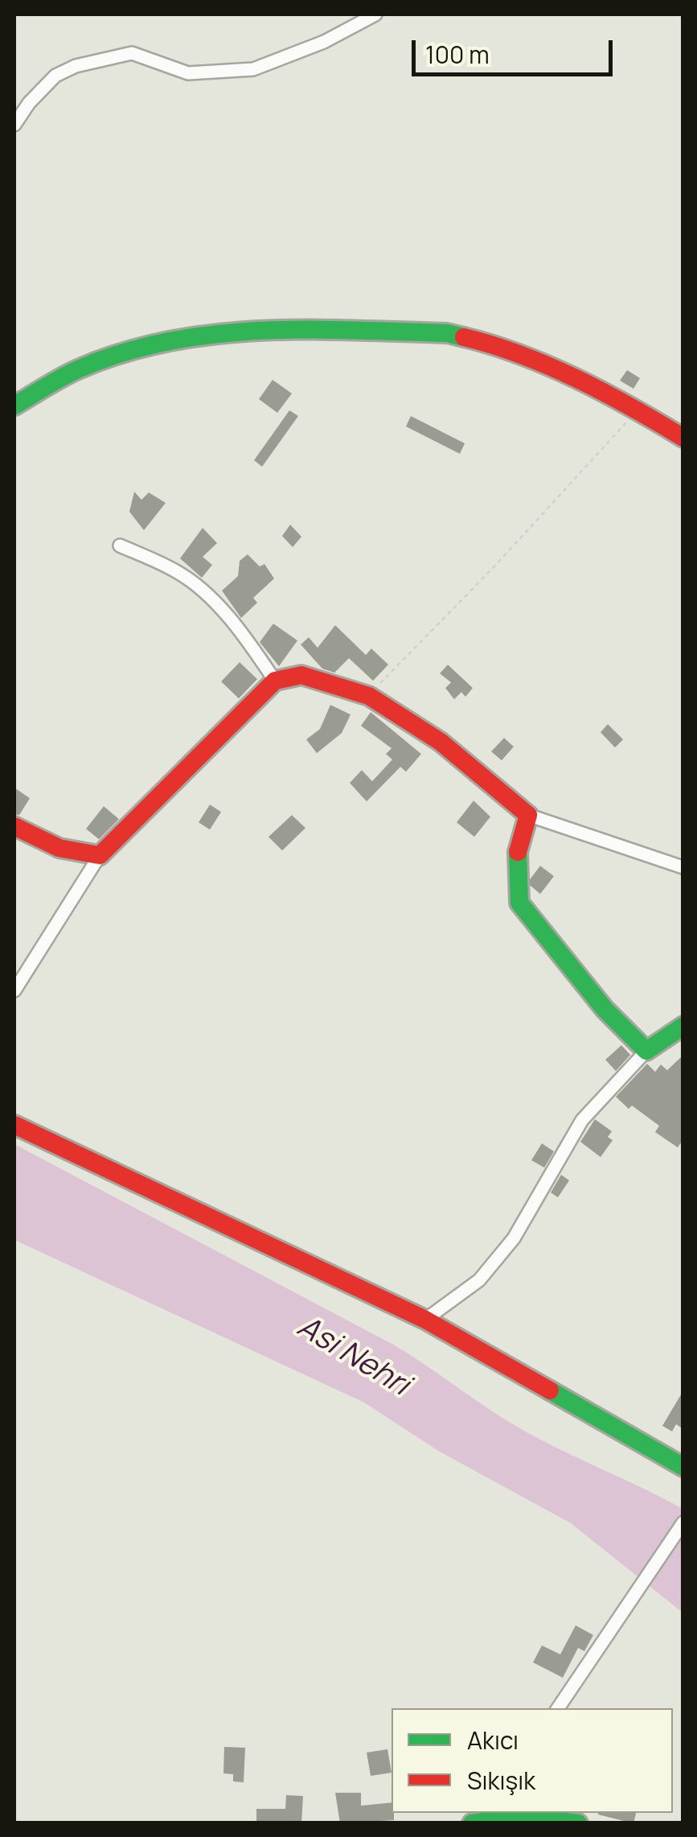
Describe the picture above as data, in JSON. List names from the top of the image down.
{
  "water": ["Asi Nehri"],
  "legend": ["Akıcı", "Sıkışık"],
  "scale_bar": "100 m"
}
